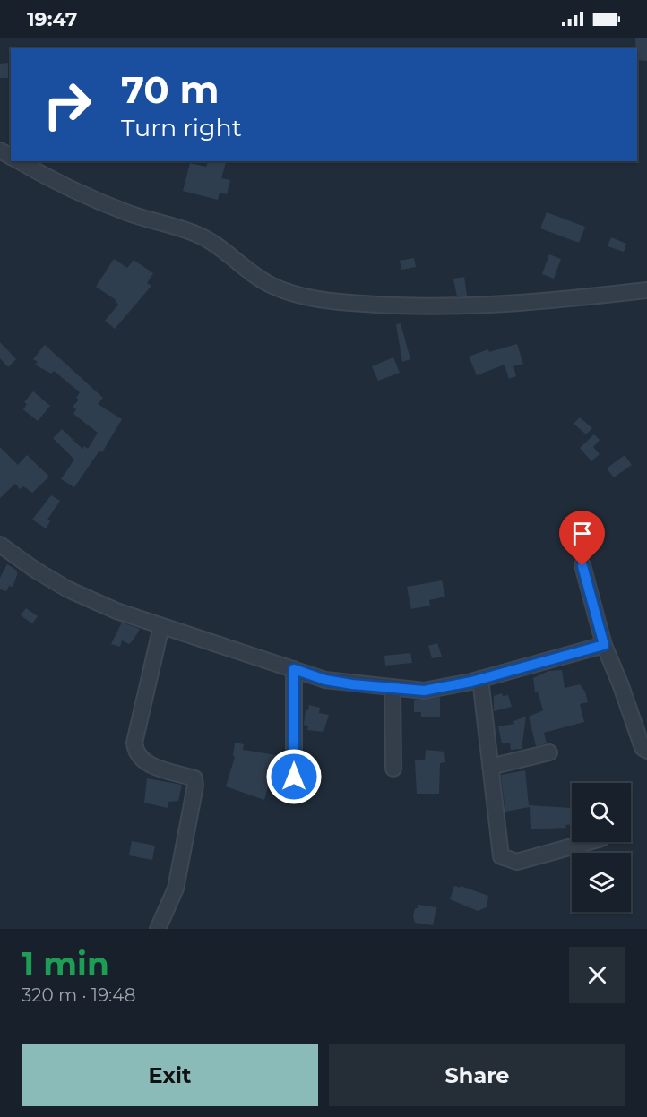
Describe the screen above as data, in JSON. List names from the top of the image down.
{
  "page": {
    "status": "19:47",
    "turn": ["70 m", "Turn right"],
    "heading": ["1 min", "320 m · 19:48"],
    "buttons": ["Exit", "Share"]
  }
}
